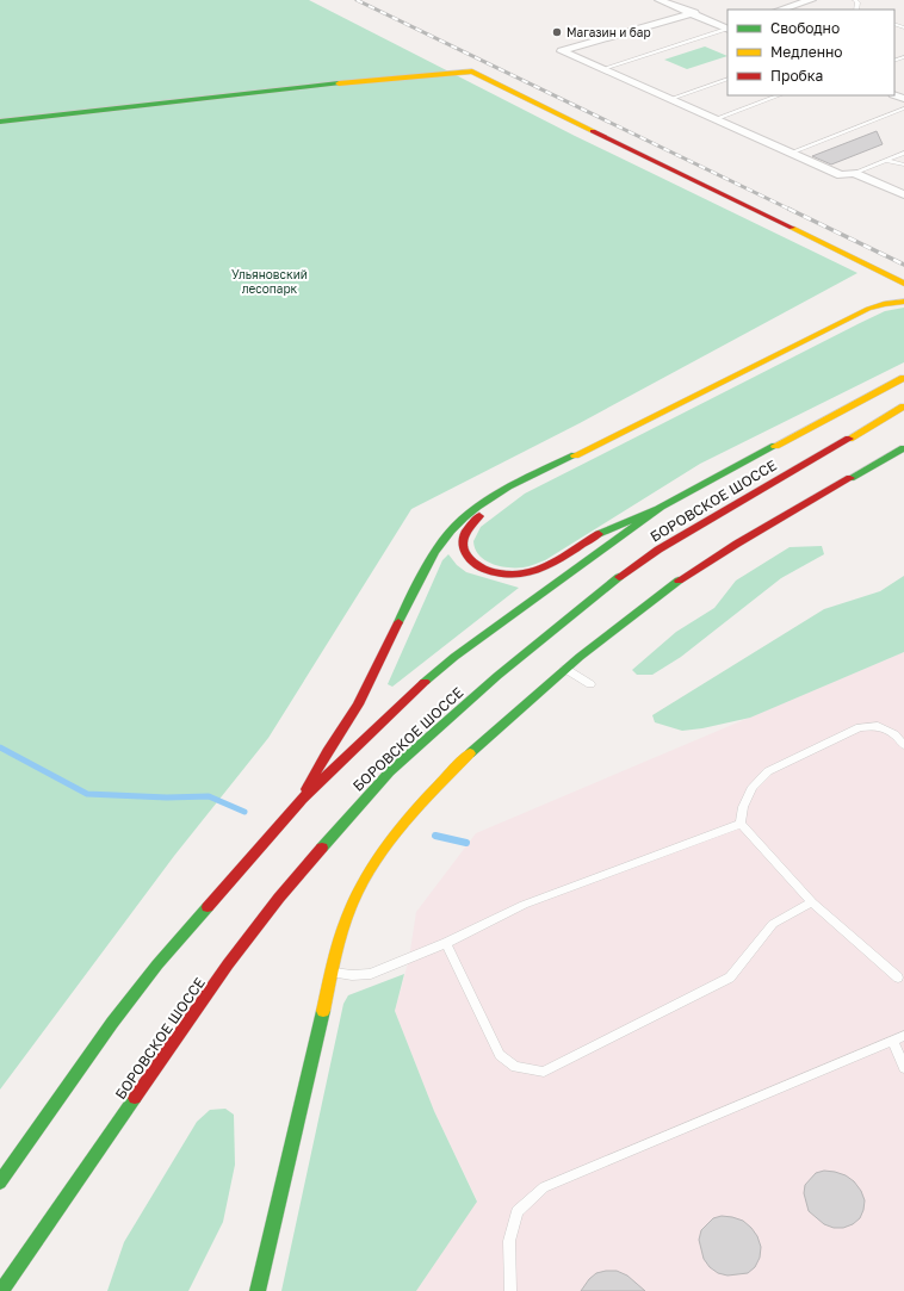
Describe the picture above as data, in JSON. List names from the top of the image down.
{
  "streets": {
    "street": ["БОРОВСКОЕ ШОССЕ"]
  },
  "parks": ["Ульяновский лесопарк"],
  "places": ["Магазин и бар"],
  "legend": ["Свободно", "Медленно", "Пробка"]
}
